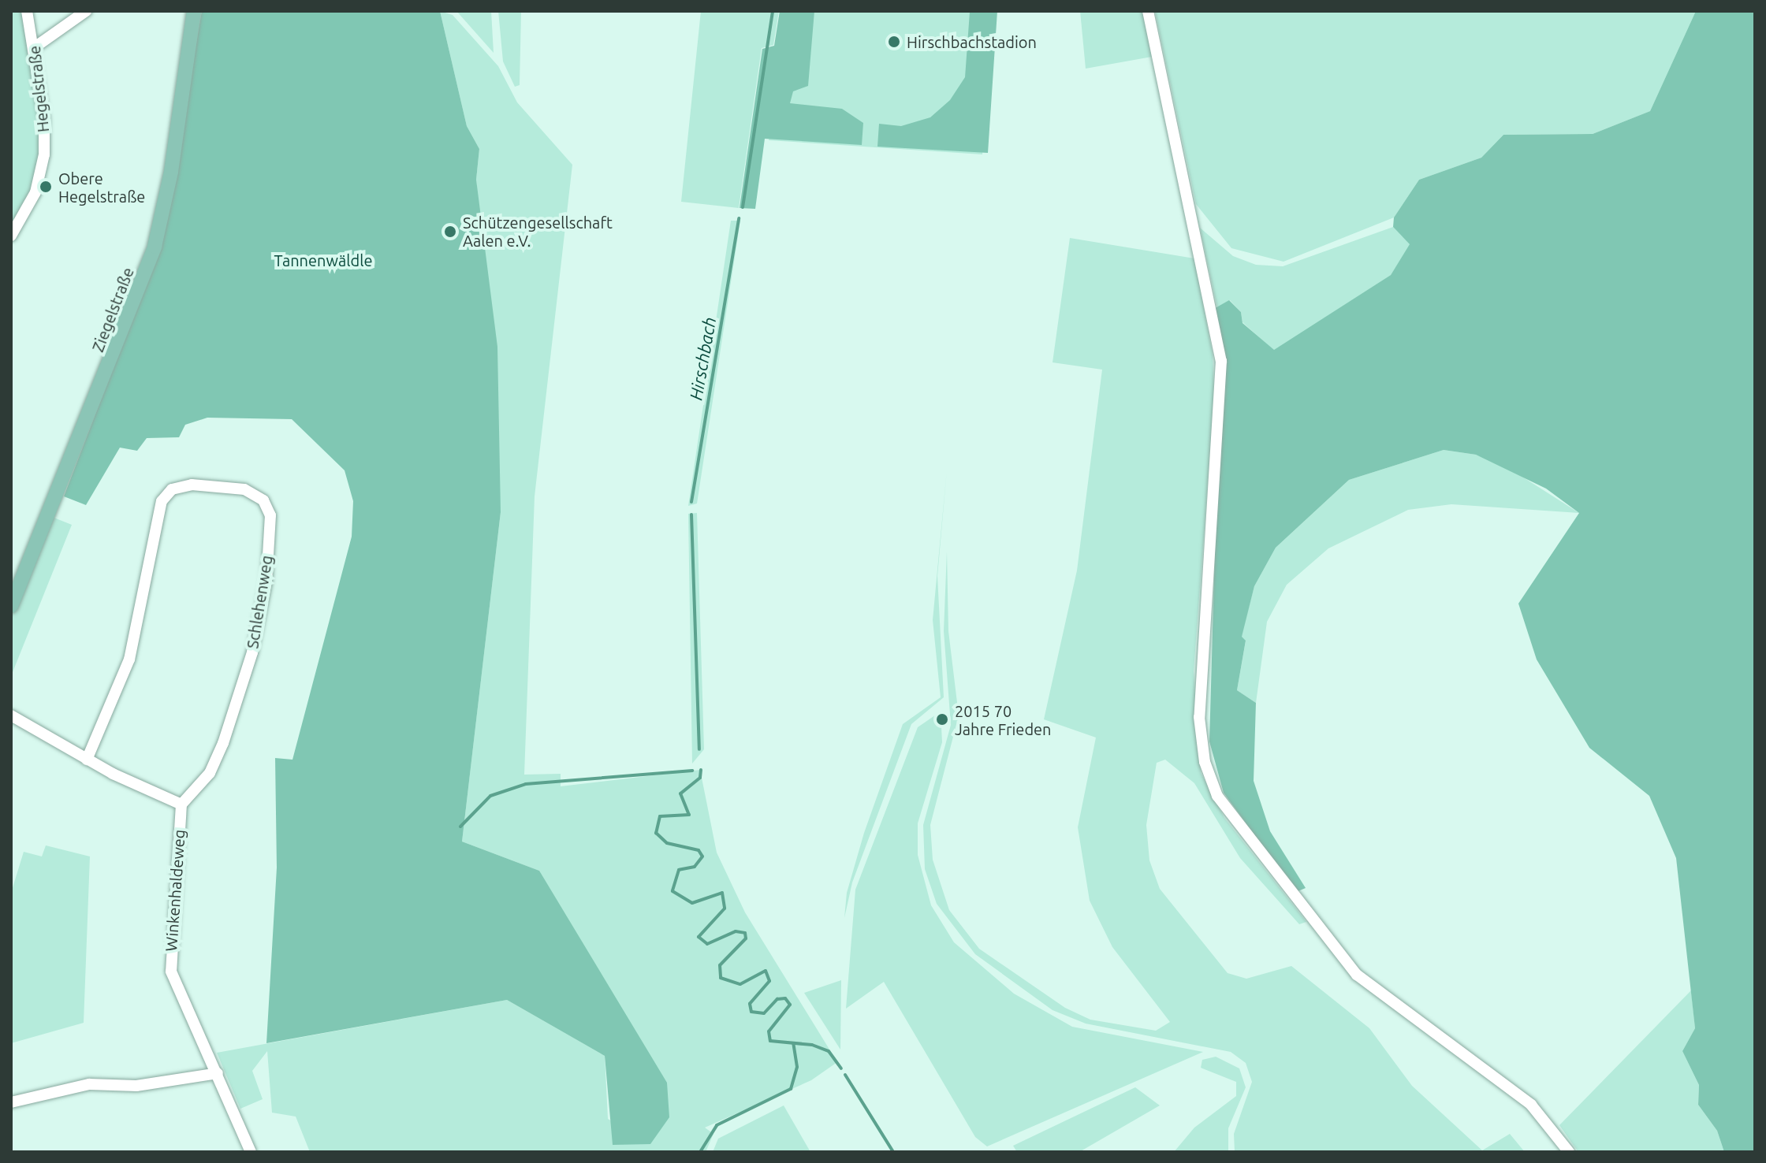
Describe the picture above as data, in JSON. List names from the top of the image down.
{
  "streets": {
    "main road": ["Ziegelstraße"],
    "street": ["Hegelstraße", "Schlehenweg", "Winkenhaldeweg"]
  },
  "crossings": [
    ["Schlehenweg", "Winkenhaldeweg"]
  ],
  "water": ["Hirschbach"],
  "parks": ["Tannenwäldle"],
  "places": [
    "Hirschbachstadion",
    "Obere Hegelstraße",
    "Schützengesellschaft Aalen e.V.",
    "2015 70 Jahre Frieden"
  ]
}
